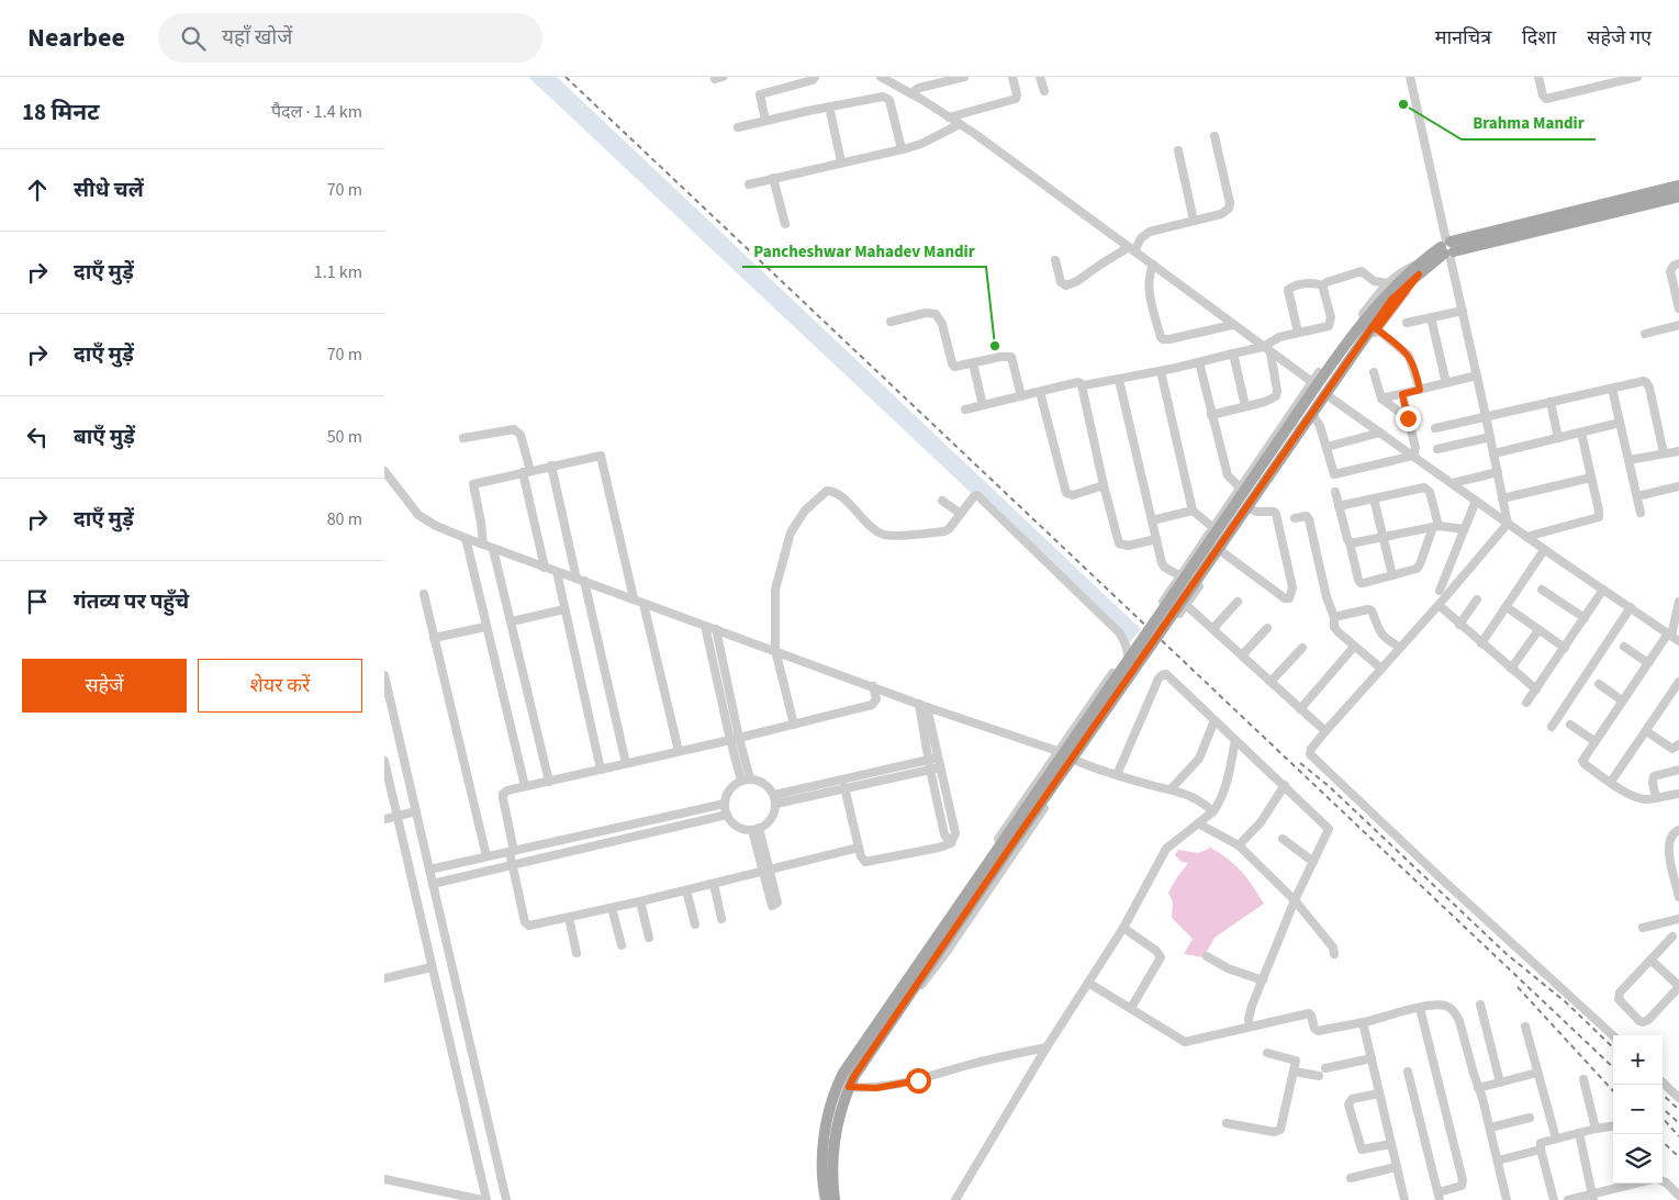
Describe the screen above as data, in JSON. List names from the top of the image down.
{
  "places": ["Brahma Mandir", "Pancheshwar Mahadev Mandir"],
  "page": {
    "header": "Nearbee",
    "search": "यहाँ खोजें",
    "nav": ["मानचित्र", "दिशा", "सहेजे गए"],
    "heading": ["18 मिनट", "पैदल · 1.4 km"],
    "list": [
      ["सीधे चलें", "70 m"],
      ["दाएँ मुड़ें", "1.1 km"],
      ["दाएँ मुड़ें", "70 m"],
      ["बाएँ मुड़ें", "50 m"],
      ["दाएँ मुड़ें", "80 m"],
      "गंतव्य पर पहुँचे"
    ],
    "buttons": ["सहेजें", "शेयर करें"],
    "map_buttons": ["+", "−"]
  }
}
